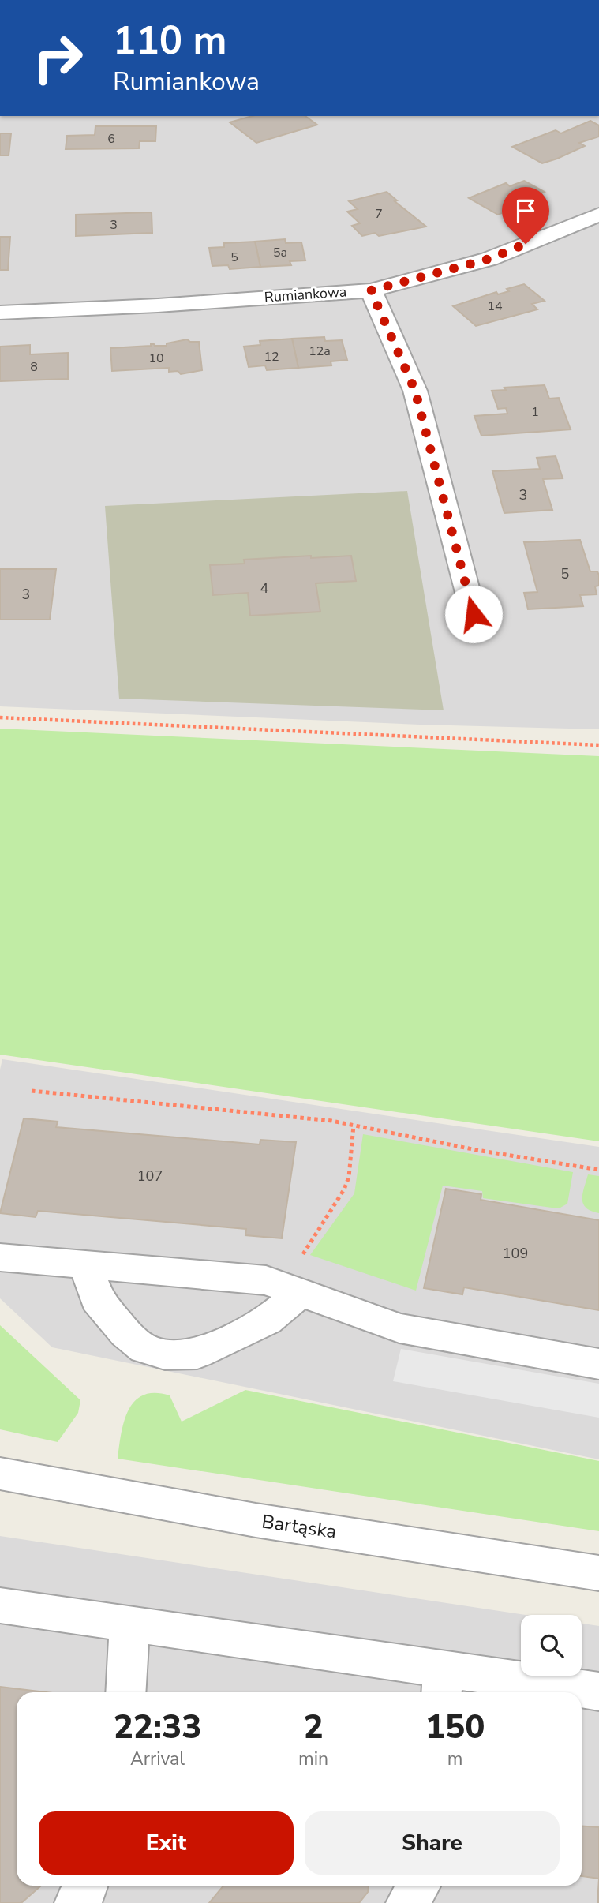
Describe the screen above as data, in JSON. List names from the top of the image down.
{
  "streets": {
    "street": ["Rumiankowa", "Bartąska"]
  },
  "house_numbers": [
    "6",
    "7",
    "3",
    "5a",
    "5",
    "14",
    "12a",
    "12",
    "10",
    "8",
    "1",
    "3",
    "5",
    "4",
    "3",
    "107",
    "109"
  ],
  "page": {
    "turn": ["110 m", "Rumiankowa"],
    "eta": [
      "22:33",
      "Arrival",
      "2",
      "min",
      "150",
      "m"
    ],
    "buttons": ["Exit", "Share"]
  }
}
